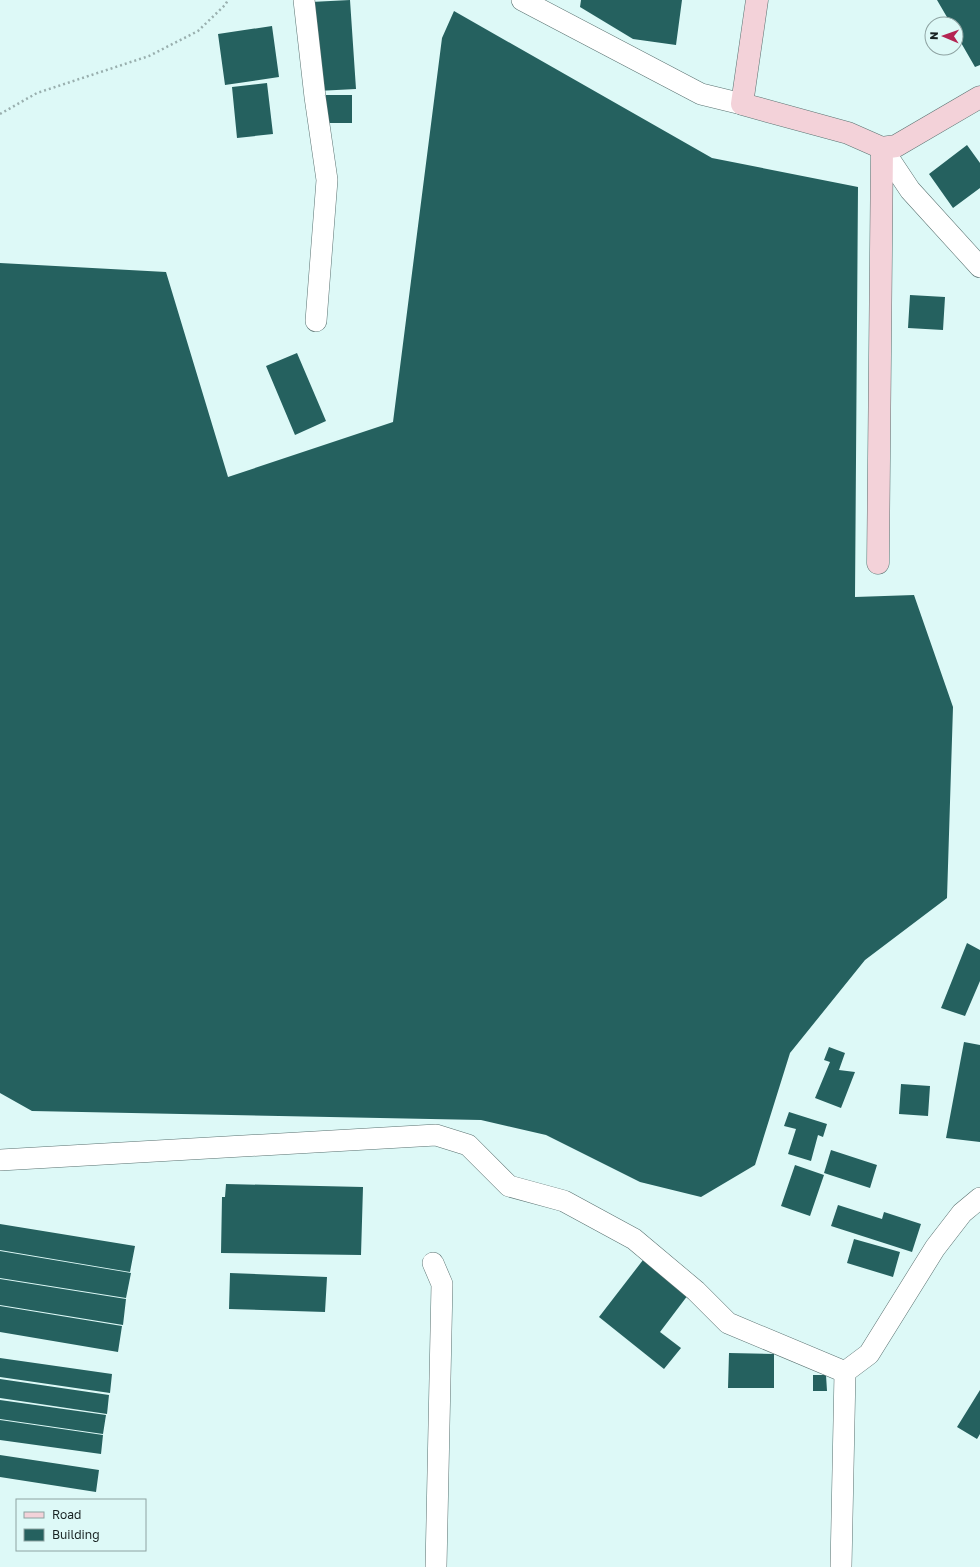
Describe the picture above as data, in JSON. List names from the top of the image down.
{
  "legend": ["Road", "Building"],
  "north": "left"
}
